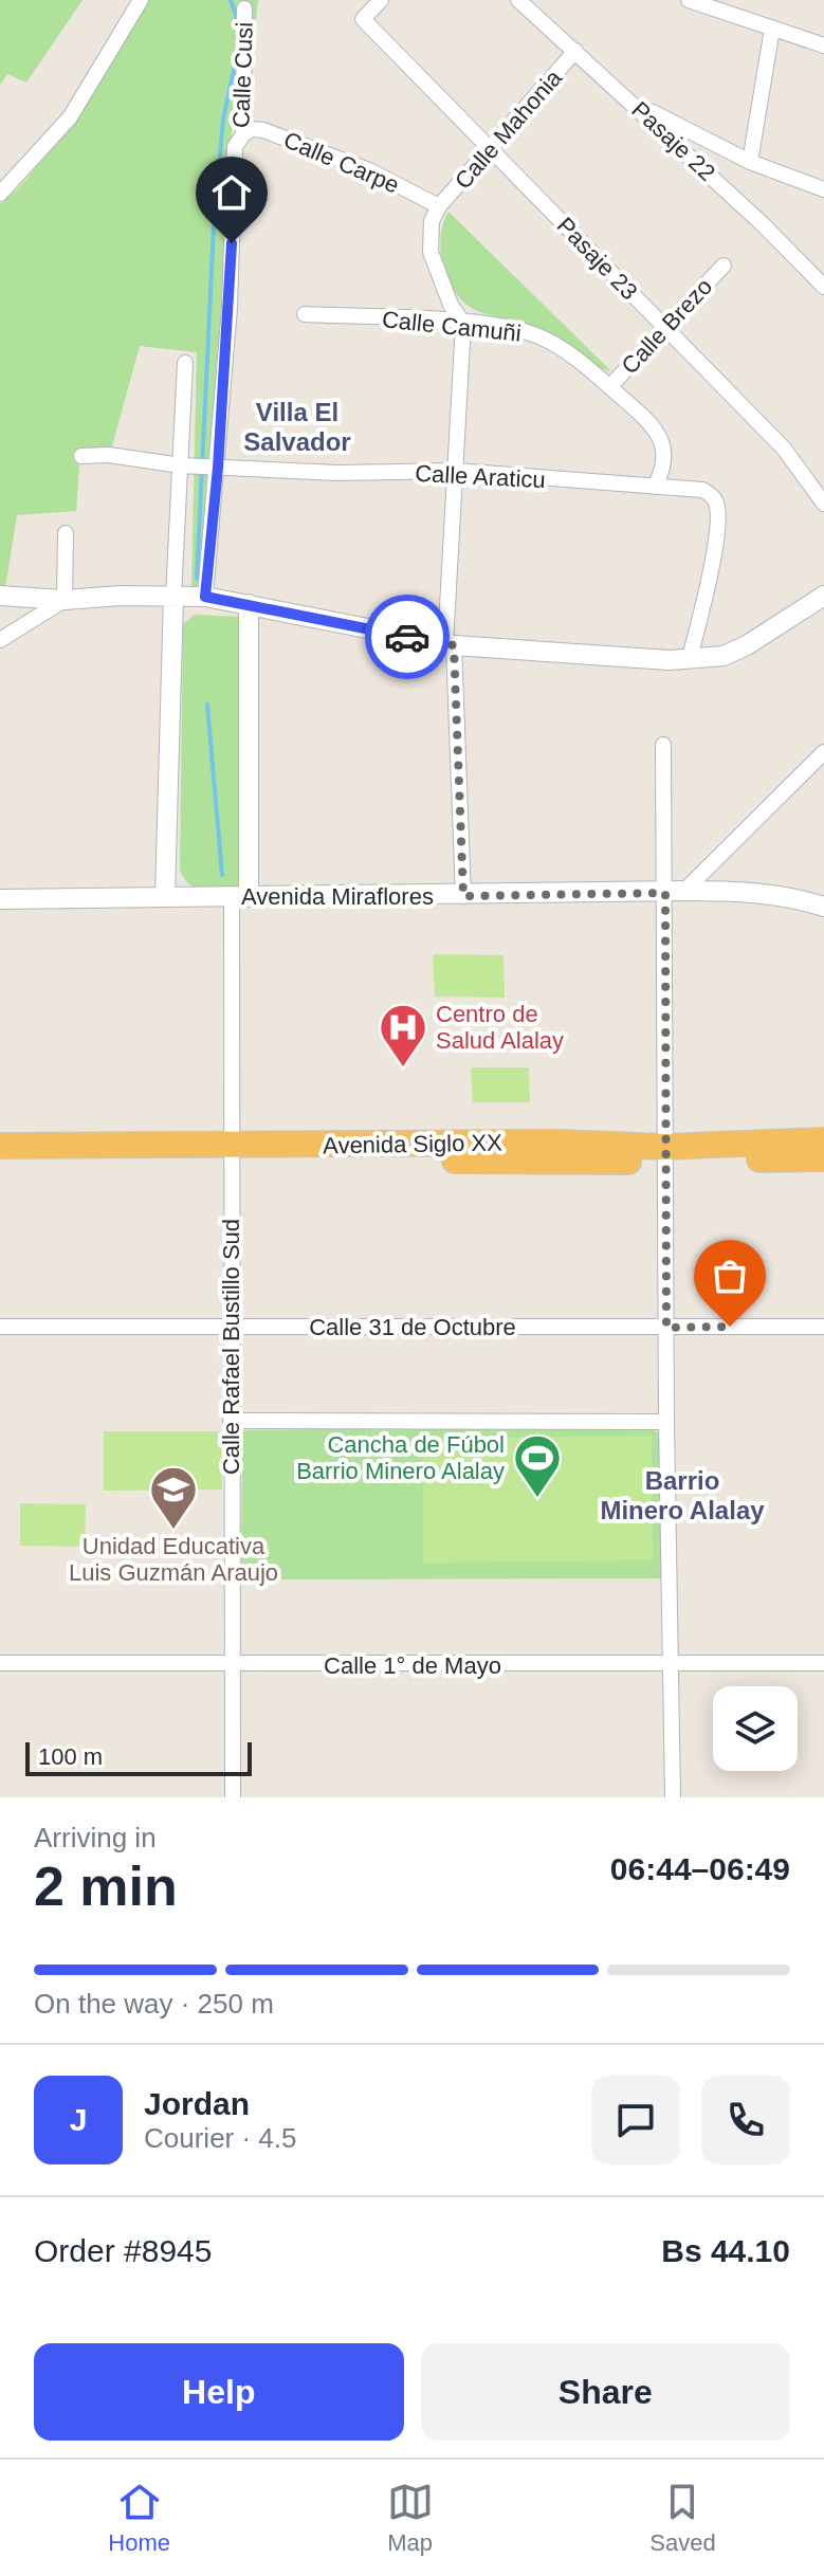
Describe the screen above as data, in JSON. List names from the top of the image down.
{
  "streets": {
    "highway": ["Avenida Siglo XX"],
    "street": [
      "Calle Cusi",
      "Calle Mahonia",
      "Pasaje 22",
      "Calle Carpe",
      "Pasaje 23",
      "Calle Camuñi",
      "Calle Brezo",
      "Calle Araticu",
      "Avenida Miraflores",
      "Calle 31 de Octubre",
      "Calle Rafael Bustillo Sud",
      "Calle 1° de Mayo"
    ]
  },
  "crossings": [
    ["Calle Cusi", "Calle Carpe"],
    ["Calle Cusi", "Calle Araticu"],
    ["Calle Mahonia", "Pasaje 22"],
    ["Calle Mahonia", "Calle Carpe"],
    ["Calle Mahonia", "Pasaje 23"],
    ["Pasaje 23", "Calle Brezo"],
    ["Calle Camuñi", "Calle Brezo"],
    ["Calle Camuñi", "Calle Araticu"],
    ["Avenida Miraflores", "Calle Rafael Bustillo Sud"],
    ["Avenida Siglo XX", "Calle Rafael Bustillo Sud"],
    ["Calle 31 de Octubre", "Calle Rafael Bustillo Sud"],
    ["Calle Rafael Bustillo Sud", "Calle 1° de Mayo"]
  ],
  "districts": ["Villa El Salvador", "Barrio Minero Alalay"],
  "places": {
    "hospital": ["Centro de Salud Alalay"],
    "sports": ["Cancha de Fúbol Barrio Minero Alalay"],
    "school or university": ["Unidad Educativa Luis Guzmán Araujo"]
  },
  "scale_bar": "100 m",
  "page": {
    "scale": "100 m",
    "heading": ["2 min", "Arriving in", "06:44–06:49"],
    "panel": [
      "Jordan",
      "Courier · 4.5",
      "Order #8945",
      "Bs 44.10"
    ],
    "bar": "On the way · 250 m",
    "round": "J",
    "buttons": ["Help", "Share"],
    "tabs": ["Home", "Map", "Saved"]
  }
}
